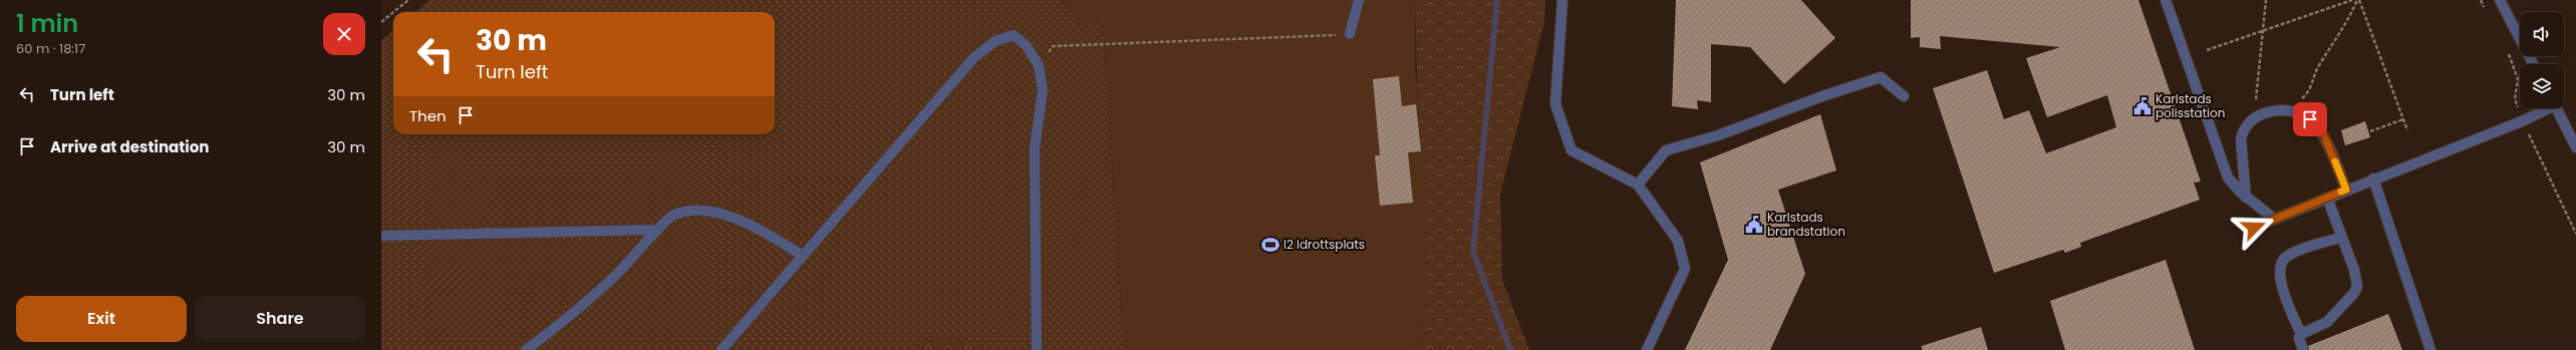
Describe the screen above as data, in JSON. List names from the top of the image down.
{
  "places": {
    "public building": ["Karlstads polisstation", "Karlstads brandstation"],
    "sports": ["I2 Idrottsplats"]
  },
  "page": {
    "heading": ["1 min", "60 m · 18:17"],
    "turn": ["30 m", "Turn left"],
    "list": [
      {
        "name": "Turn left",
        "value": "30 m"
      },
      {
        "name": "Arrive at destination",
        "value": "30 m"
      }
    ],
    "then": "Then",
    "buttons": ["Exit", "Share"]
  }
}
